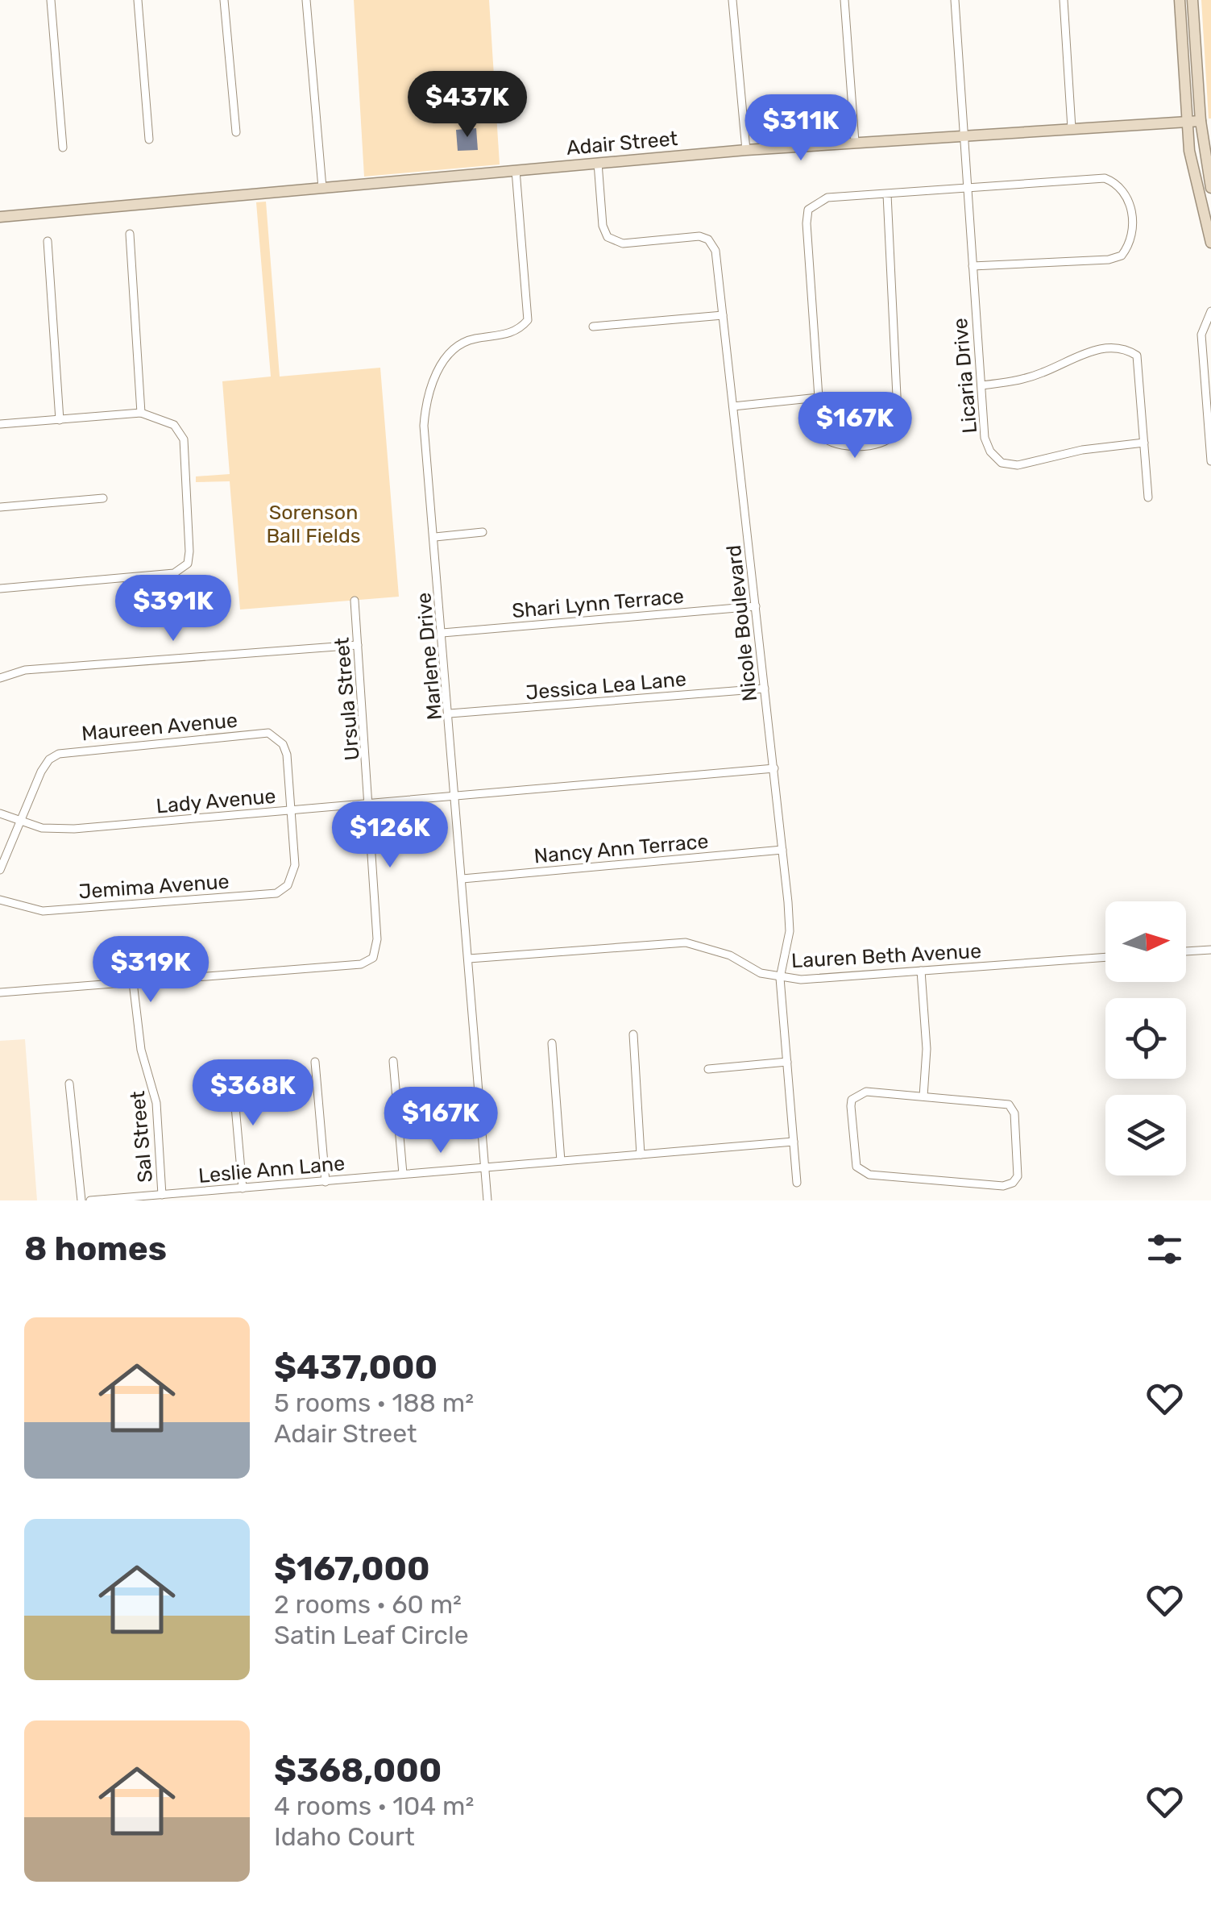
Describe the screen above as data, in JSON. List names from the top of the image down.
{
  "streets": {
    "street": [
      "Adair Street",
      "Licaria Drive",
      "Shari Lynn Terrace",
      "Nicole Boulevard",
      "Marlene Drive",
      "Jessica Lea Lane",
      "Ursula Street",
      "Maureen Avenue",
      "Lady Avenue",
      "Nancy Ann Terrace",
      "Jemima Avenue",
      "Lauren Beth Avenue",
      "Sal Street",
      "Leslie Ann Lane"
    ]
  },
  "crossings": [
    ["Adair Street", "Licaria Drive"],
    ["Adair Street", "Nicole Boulevard"],
    ["Adair Street", "Marlene Drive"],
    ["Shari Lynn Terrace", "Nicole Boulevard"],
    ["Shari Lynn Terrace", "Marlene Drive"],
    ["Nicole Boulevard", "Jessica Lea Lane"],
    ["Nicole Boulevard", "Lady Avenue"],
    ["Nicole Boulevard", "Nancy Ann Terrace"],
    ["Nicole Boulevard", "Lauren Beth Avenue"],
    ["Nicole Boulevard", "Leslie Ann Lane"],
    ["Marlene Drive", "Jessica Lea Lane"],
    ["Marlene Drive", "Lady Avenue"],
    ["Marlene Drive", "Nancy Ann Terrace"],
    ["Marlene Drive", "Lauren Beth Avenue"],
    ["Marlene Drive", "Leslie Ann Lane"],
    ["Ursula Street", "Lady Avenue"],
    ["Ursula Street", "Sal Street"],
    ["Maureen Avenue", "Lady Avenue"],
    ["Maureen Avenue", "Jemima Avenue"],
    ["Lady Avenue", "Jemima Avenue"],
    ["Sal Street", "Leslie Ann Lane"]
  ],
  "parks": ["Sorenson Ball Fields"],
  "north": "right",
  "page": {
    "price": [
      "$437K",
      "$311K",
      "$167K",
      "$391K",
      "$126K",
      "$319K",
      "$368K",
      "$167K"
    ],
    "heading": "8 homes",
    "list": [
      {
        "name": "$437,000",
        "note": "5 rooms · 188 m² · Adair Street"
      },
      {
        "name": "$167,000",
        "note": "2 rooms · 60 m² · Satin Leaf Circle"
      },
      {
        "name": "$368,000",
        "note": "4 rooms · 104 m² · Idaho Court"
      }
    ]
  }
}
